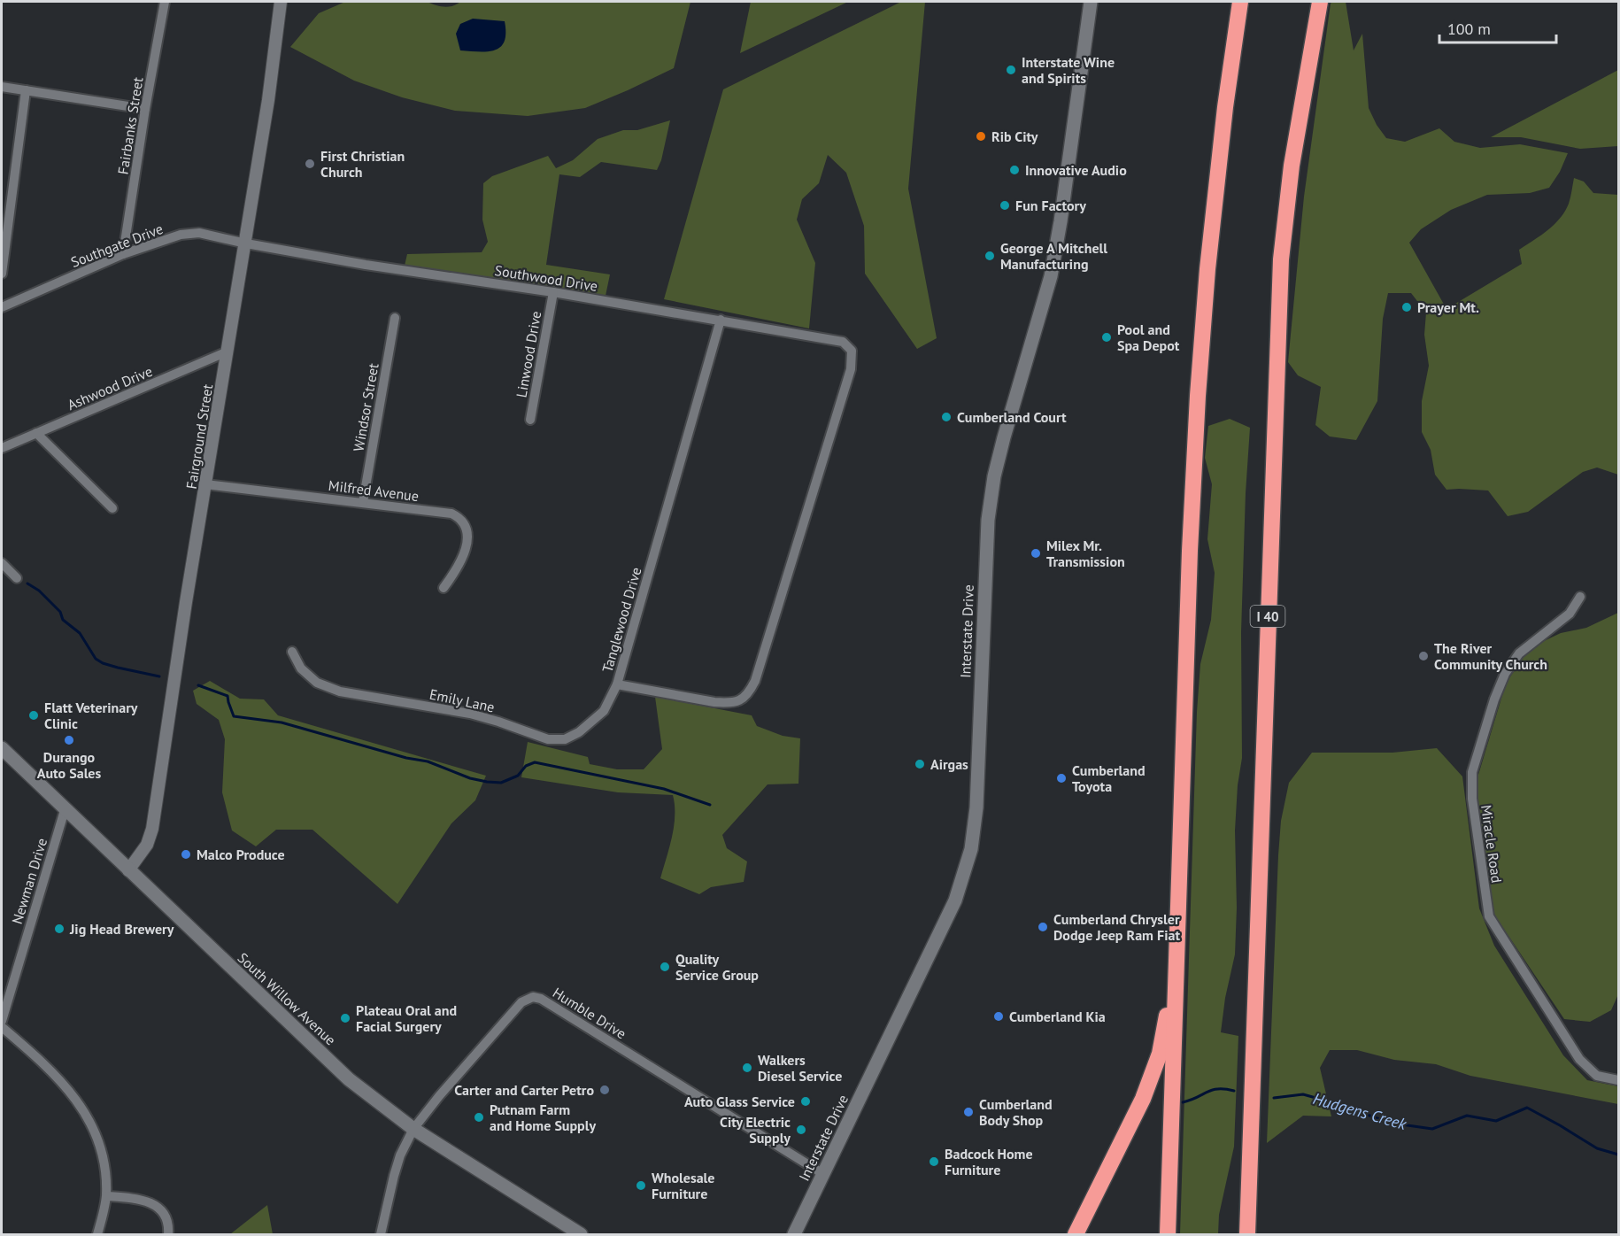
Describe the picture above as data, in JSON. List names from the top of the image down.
{
  "streets": {
    "highway": ["I 40"],
    "main road": ["Interstate Drive", "South Willow Avenue"],
    "street": [
      "Fairbanks Street",
      "Southgate Drive",
      "Southwood Drive",
      "Linwood Drive",
      "Ashwood Drive",
      "Windsor Street",
      "Fairground Street",
      "Milfred Avenue",
      "Tanglewood Drive",
      "Emily Lane",
      "Miracle Road",
      "Newman Drive",
      "Humble Drive"
    ]
  },
  "crossings": [
    ["Fairbanks Street", "Southgate Drive"],
    ["Southgate Drive", "Southwood Drive"],
    ["Southgate Drive", "Fairground Street"],
    ["Southwood Drive", "Linwood Drive"],
    ["Southwood Drive", "Fairground Street"],
    ["Southwood Drive", "Tanglewood Drive"],
    ["Ashwood Drive", "Fairground Street"],
    ["Windsor Street", "Milfred Avenue"],
    ["Fairground Street", "Milfred Avenue"],
    ["Fairground Street", "South Willow Avenue"],
    ["Tanglewood Drive", "Emily Lane"],
    ["Interstate Drive", "Humble Drive"],
    ["Newman Drive", "South Willow Avenue"],
    ["South Willow Avenue", "Humble Drive"]
  ],
  "water": ["Hudgens Creek"],
  "places": [
    "Interstate Wine and Spirits",
    "Rib City",
    "First Christian Church",
    "Innovative Audio",
    "Fun Factory",
    "George A Mitchell Manufacturing",
    "Prayer Mt.",
    "Pool and Spa Depot",
    "Cumberland Court",
    "Milex Mr. Transmission",
    "The River Community Church",
    "Flatt Veterinary Clinic",
    "Durango Auto Sales",
    "Airgas",
    "Cumberland Toyota",
    "Malco Produce",
    "Cumberland Chrysler Dodge Jeep Ram Fiat",
    "Jig Head Brewery",
    "Quality Service Group",
    "Cumberland Kia",
    "Plateau Oral and Facial Surgery",
    "Walkers Diesel Service",
    "Carter and Carter Petro",
    "Auto Glass Service",
    "Cumberland Body Shop",
    "Putnam Farm and Home Supply",
    "City Electric Supply",
    "Badcock Home Furniture",
    "Wholesale Furniture"
  ],
  "scale_bar": "100 m"
}
